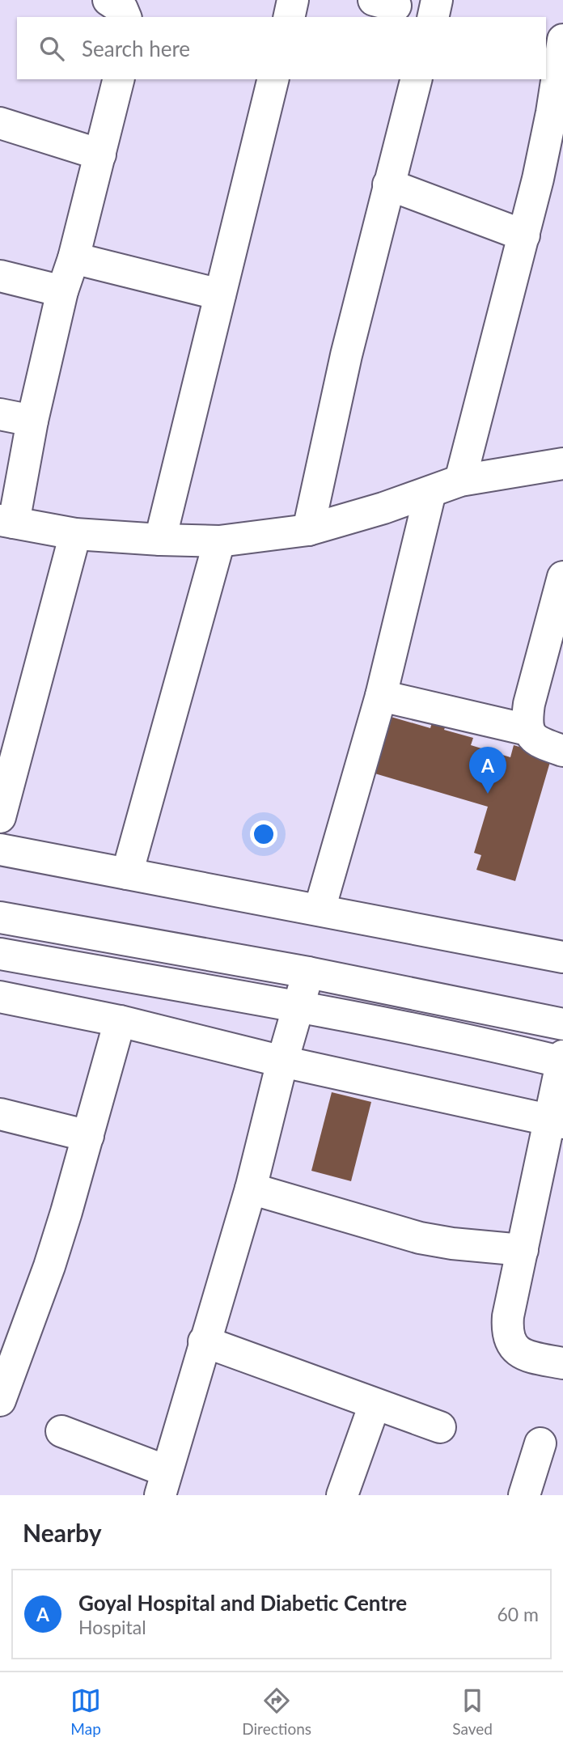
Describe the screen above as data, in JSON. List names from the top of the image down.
{
  "page": {
    "search": "Search here",
    "pins": "A",
    "heading": "Nearby",
    "list": [
      {
        "mark": "A",
        "name": "Goyal Hospital and Diabetic Centre",
        "note": "Hospital",
        "value": "60 m"
      }
    ],
    "nav": ["Map", "Directions", "Saved"]
  }
}
